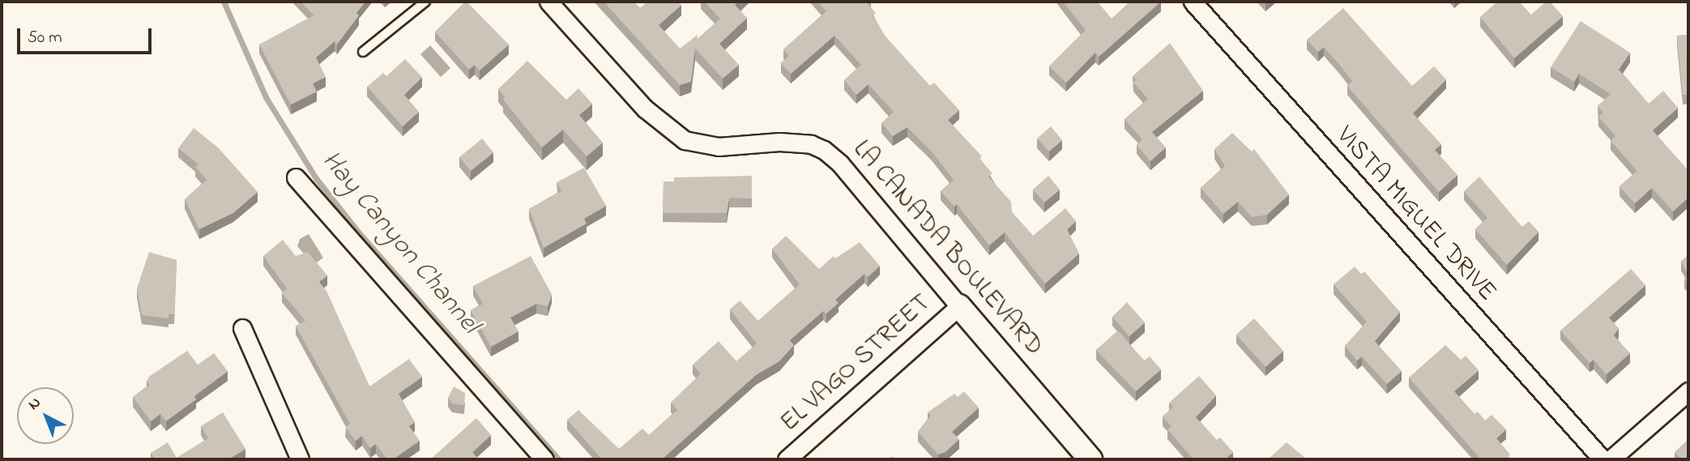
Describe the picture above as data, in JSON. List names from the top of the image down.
{
  "streets": {
    "street": ["VISTA MIGUEL DRIVE", "LA CANADA BOULEVARD", "EL VAGO STREET"]
  },
  "crossings": [
    ["LA CANADA BOULEVARD", "EL VAGO STREET"]
  ],
  "water": ["Hay Canyon Channel"],
  "scale_bar": "50 m",
  "north": "top left"
}
